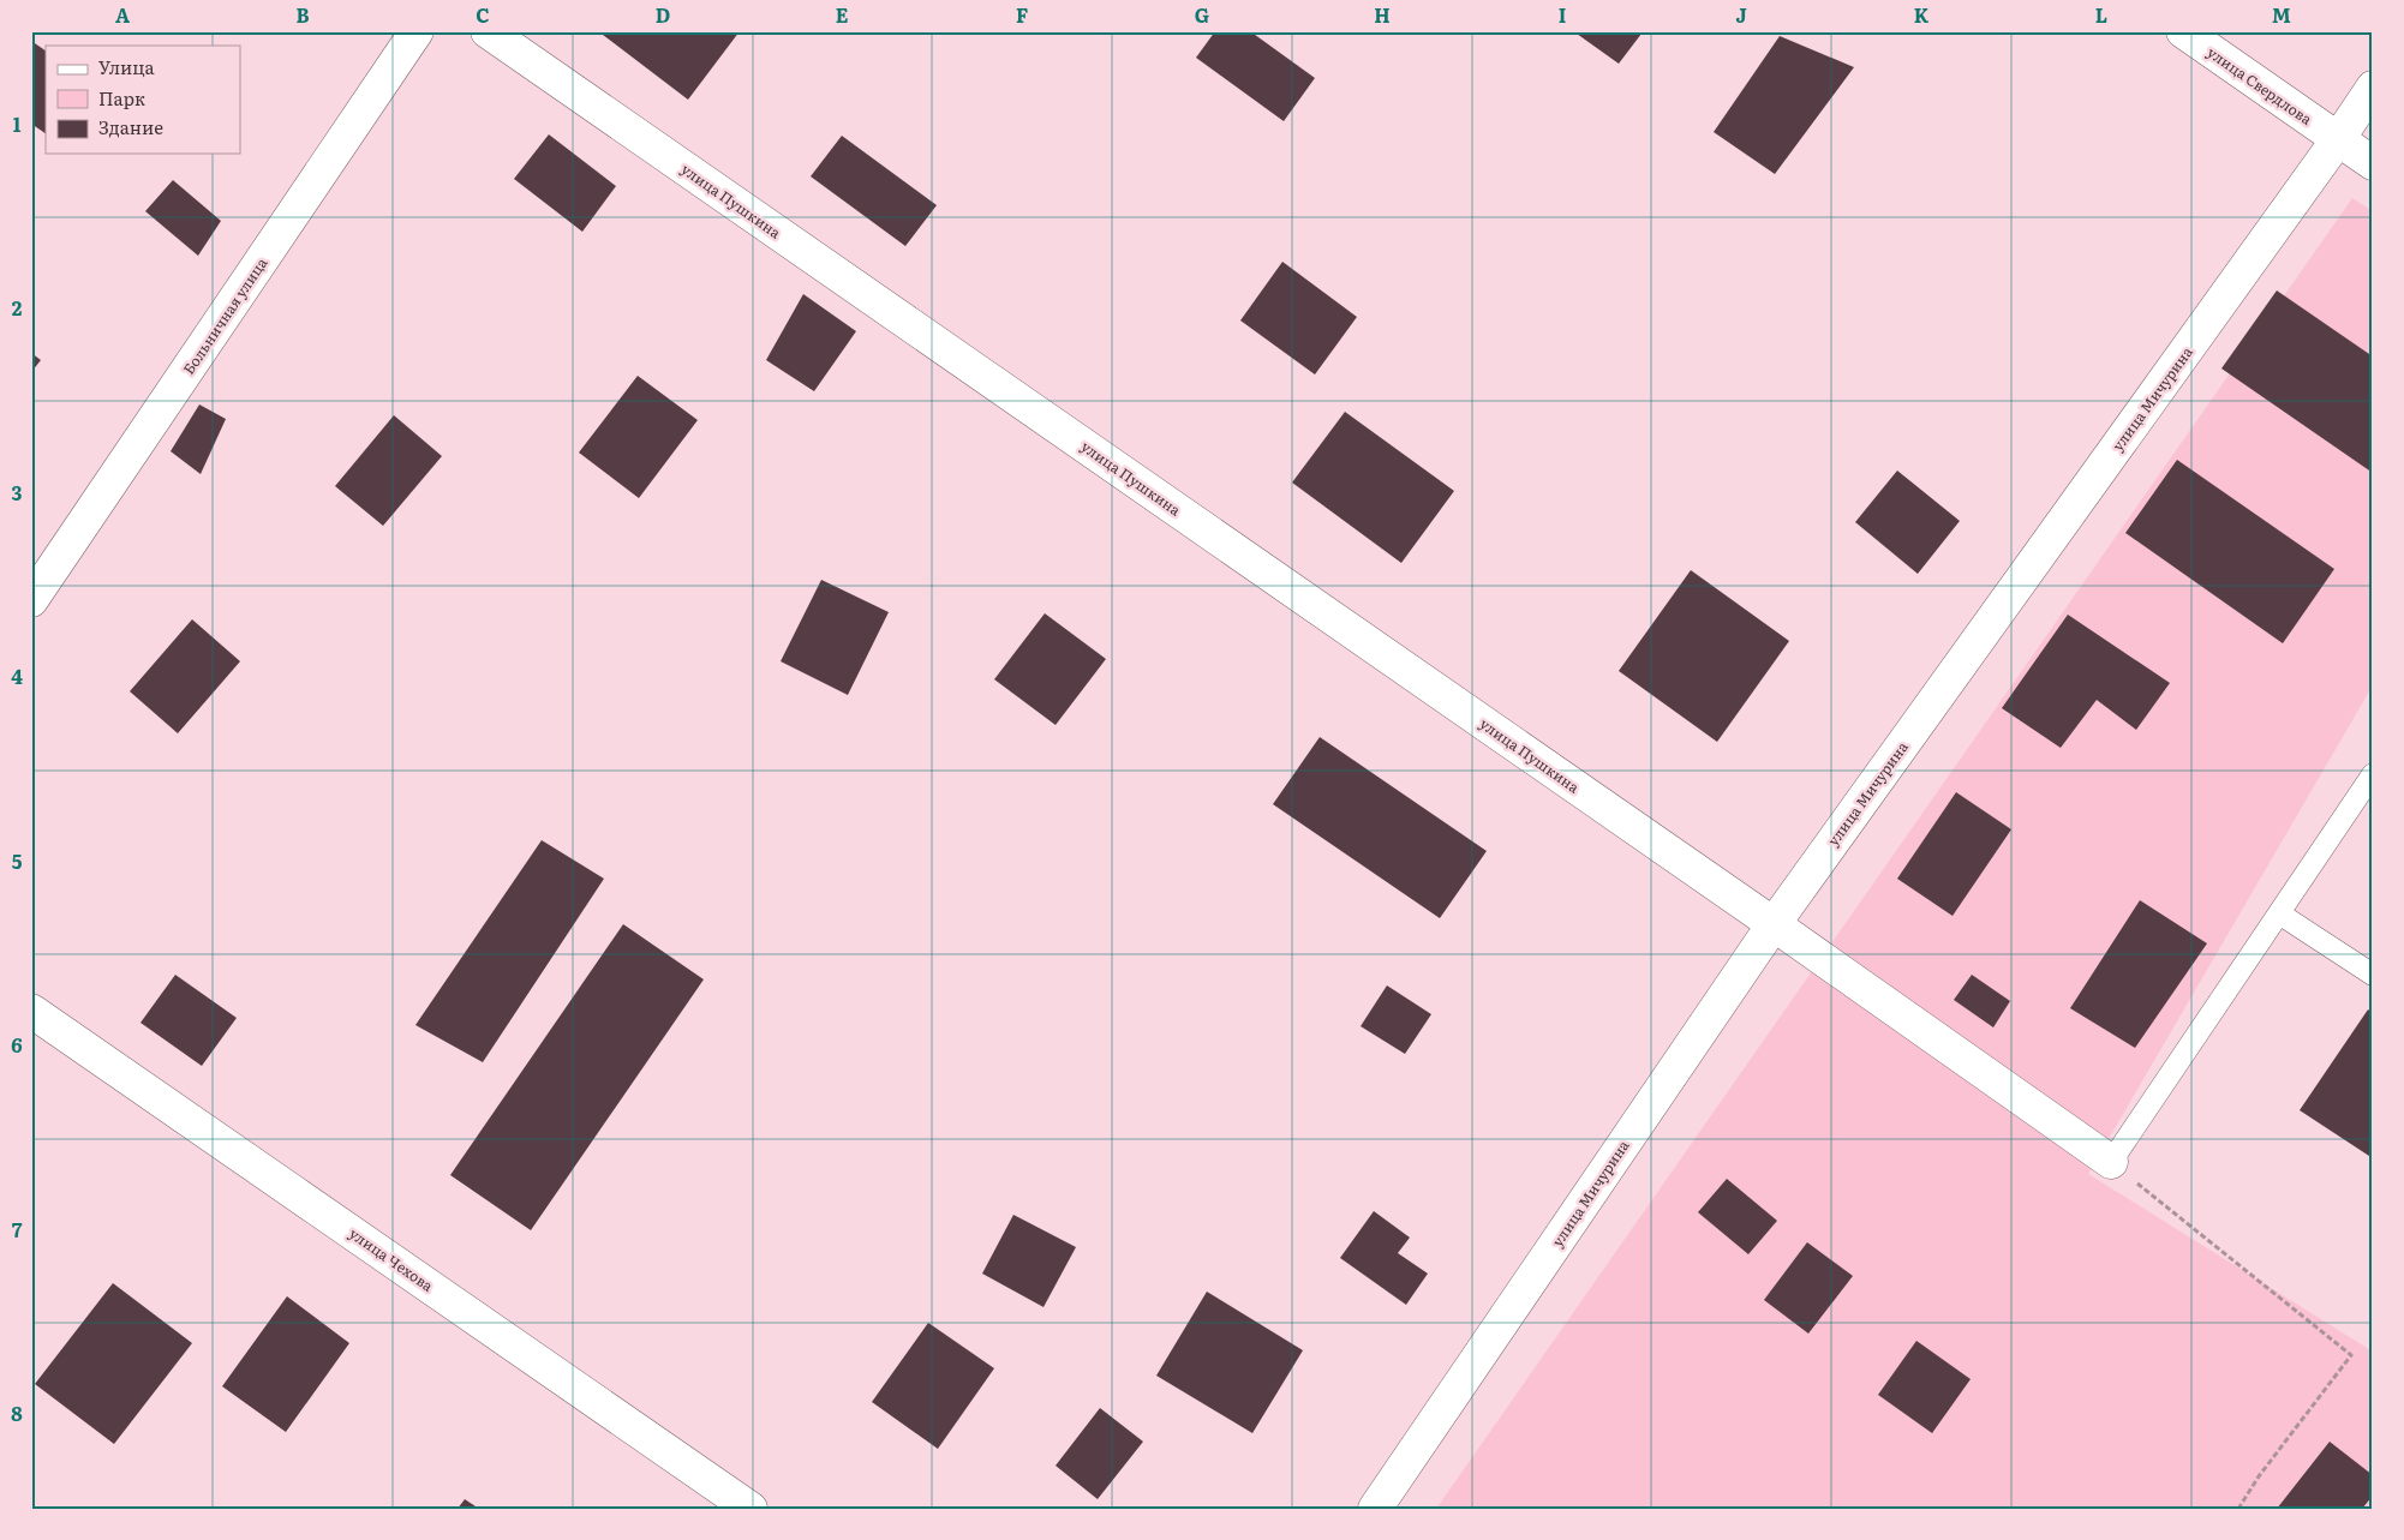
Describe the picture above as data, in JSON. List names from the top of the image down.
{
  "streets": {
    "street": [
      "улица Свердлова",
      "улица Пушкина",
      "Больничная улица",
      "улица Мичурина",
      "улица Чехова"
    ]
  },
  "crossings": [
    ["улица Свердлова", "улица Мичурина"],
    ["улица Пушкина", "улица Мичурина"]
  ],
  "legend": ["Улица", "Парк", "Здание"],
  "grid": {
    "columns": [
      "A",
      "B",
      "C",
      "D",
      "E",
      "F",
      "G",
      "H",
      "I",
      "J",
      "K",
      "L",
      "M"
    ],
    "rows": [
      "1",
      "2",
      "3",
      "4",
      "5",
      "6",
      "7",
      "8"
    ]
  }
}
